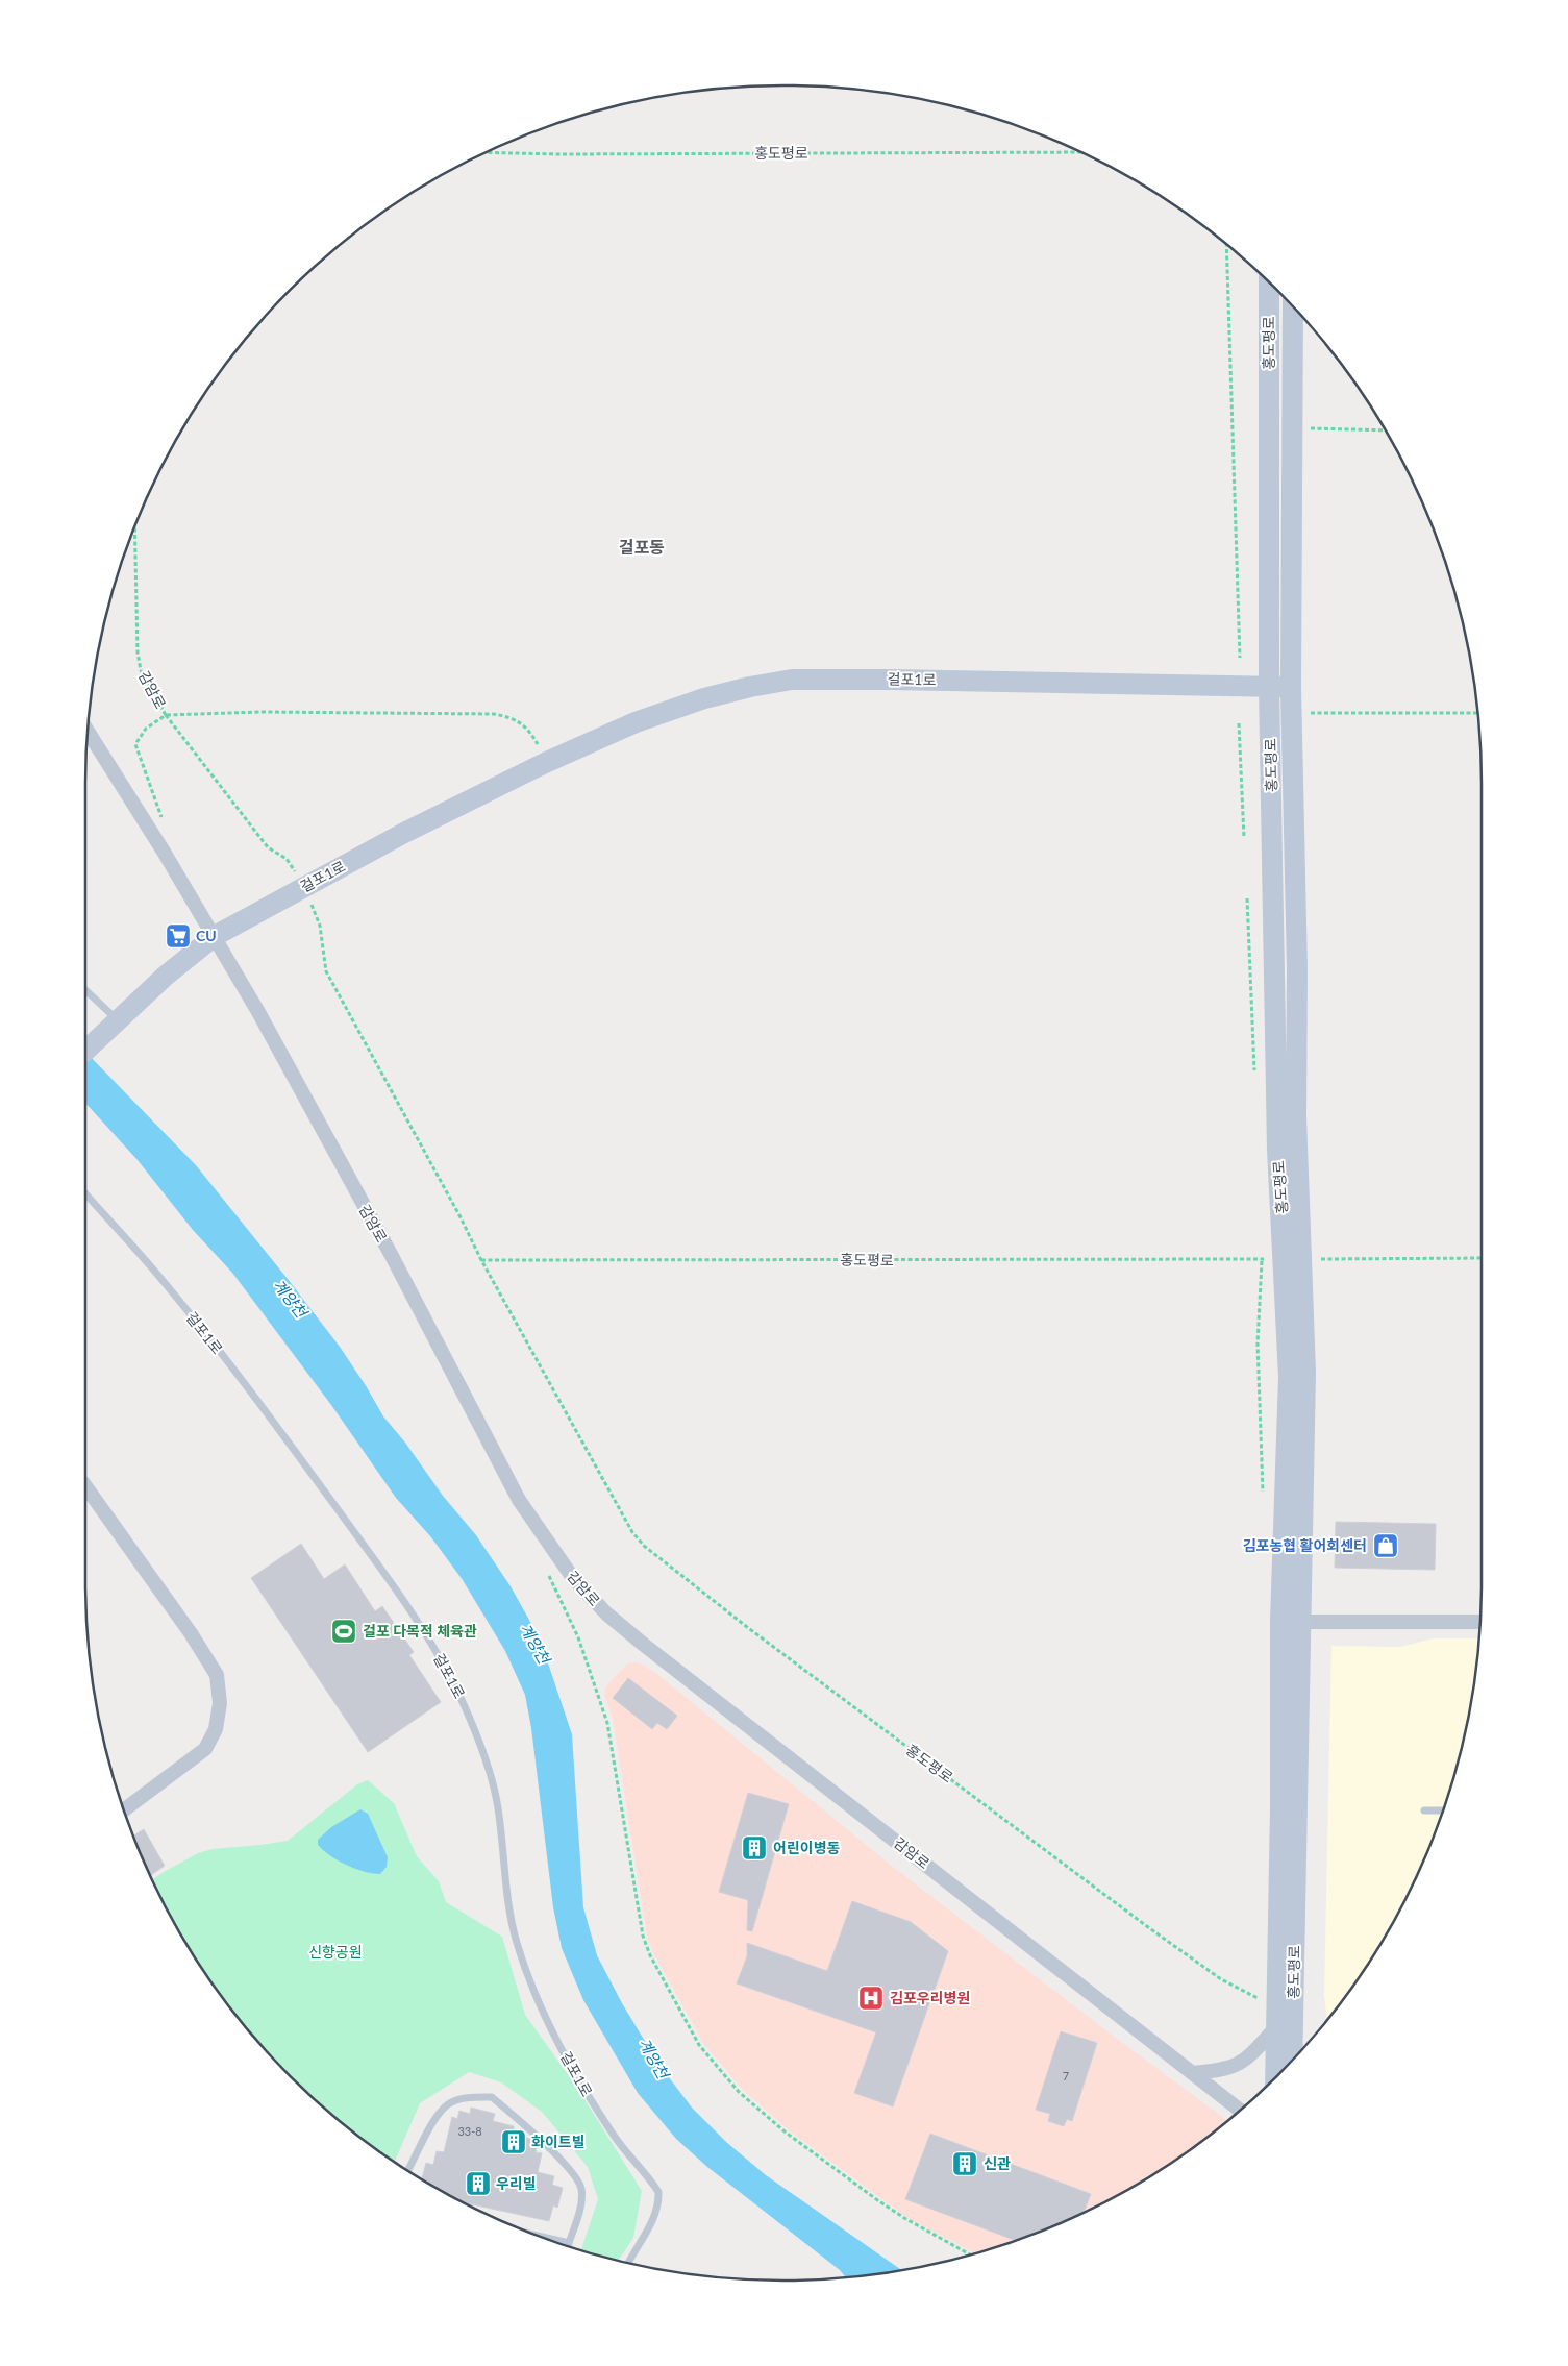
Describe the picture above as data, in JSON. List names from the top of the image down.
{
  "streets": {
    "street": ["홍도평로", "걸포1로", "감암로"]
  },
  "crossings": [
    ["홍도평로", "걸포1로"],
    ["홍도평로", "감암로"],
    ["걸포1로", "감암로"]
  ],
  "districts": ["걸포동"],
  "water": ["계양천"],
  "parks": ["신향공원"],
  "places": {
    "supermarket": ["CU"],
    "shop": ["김포농협 활어회센터"],
    "sports": ["걸포 다목적 체육관"],
    "building": [
      "어린이병동",
      "화이트빌",
      "신관",
      "우리빌"
    ],
    "hospital": ["김포우리병원"]
  },
  "house_numbers": ["7", "33-8"]
}
